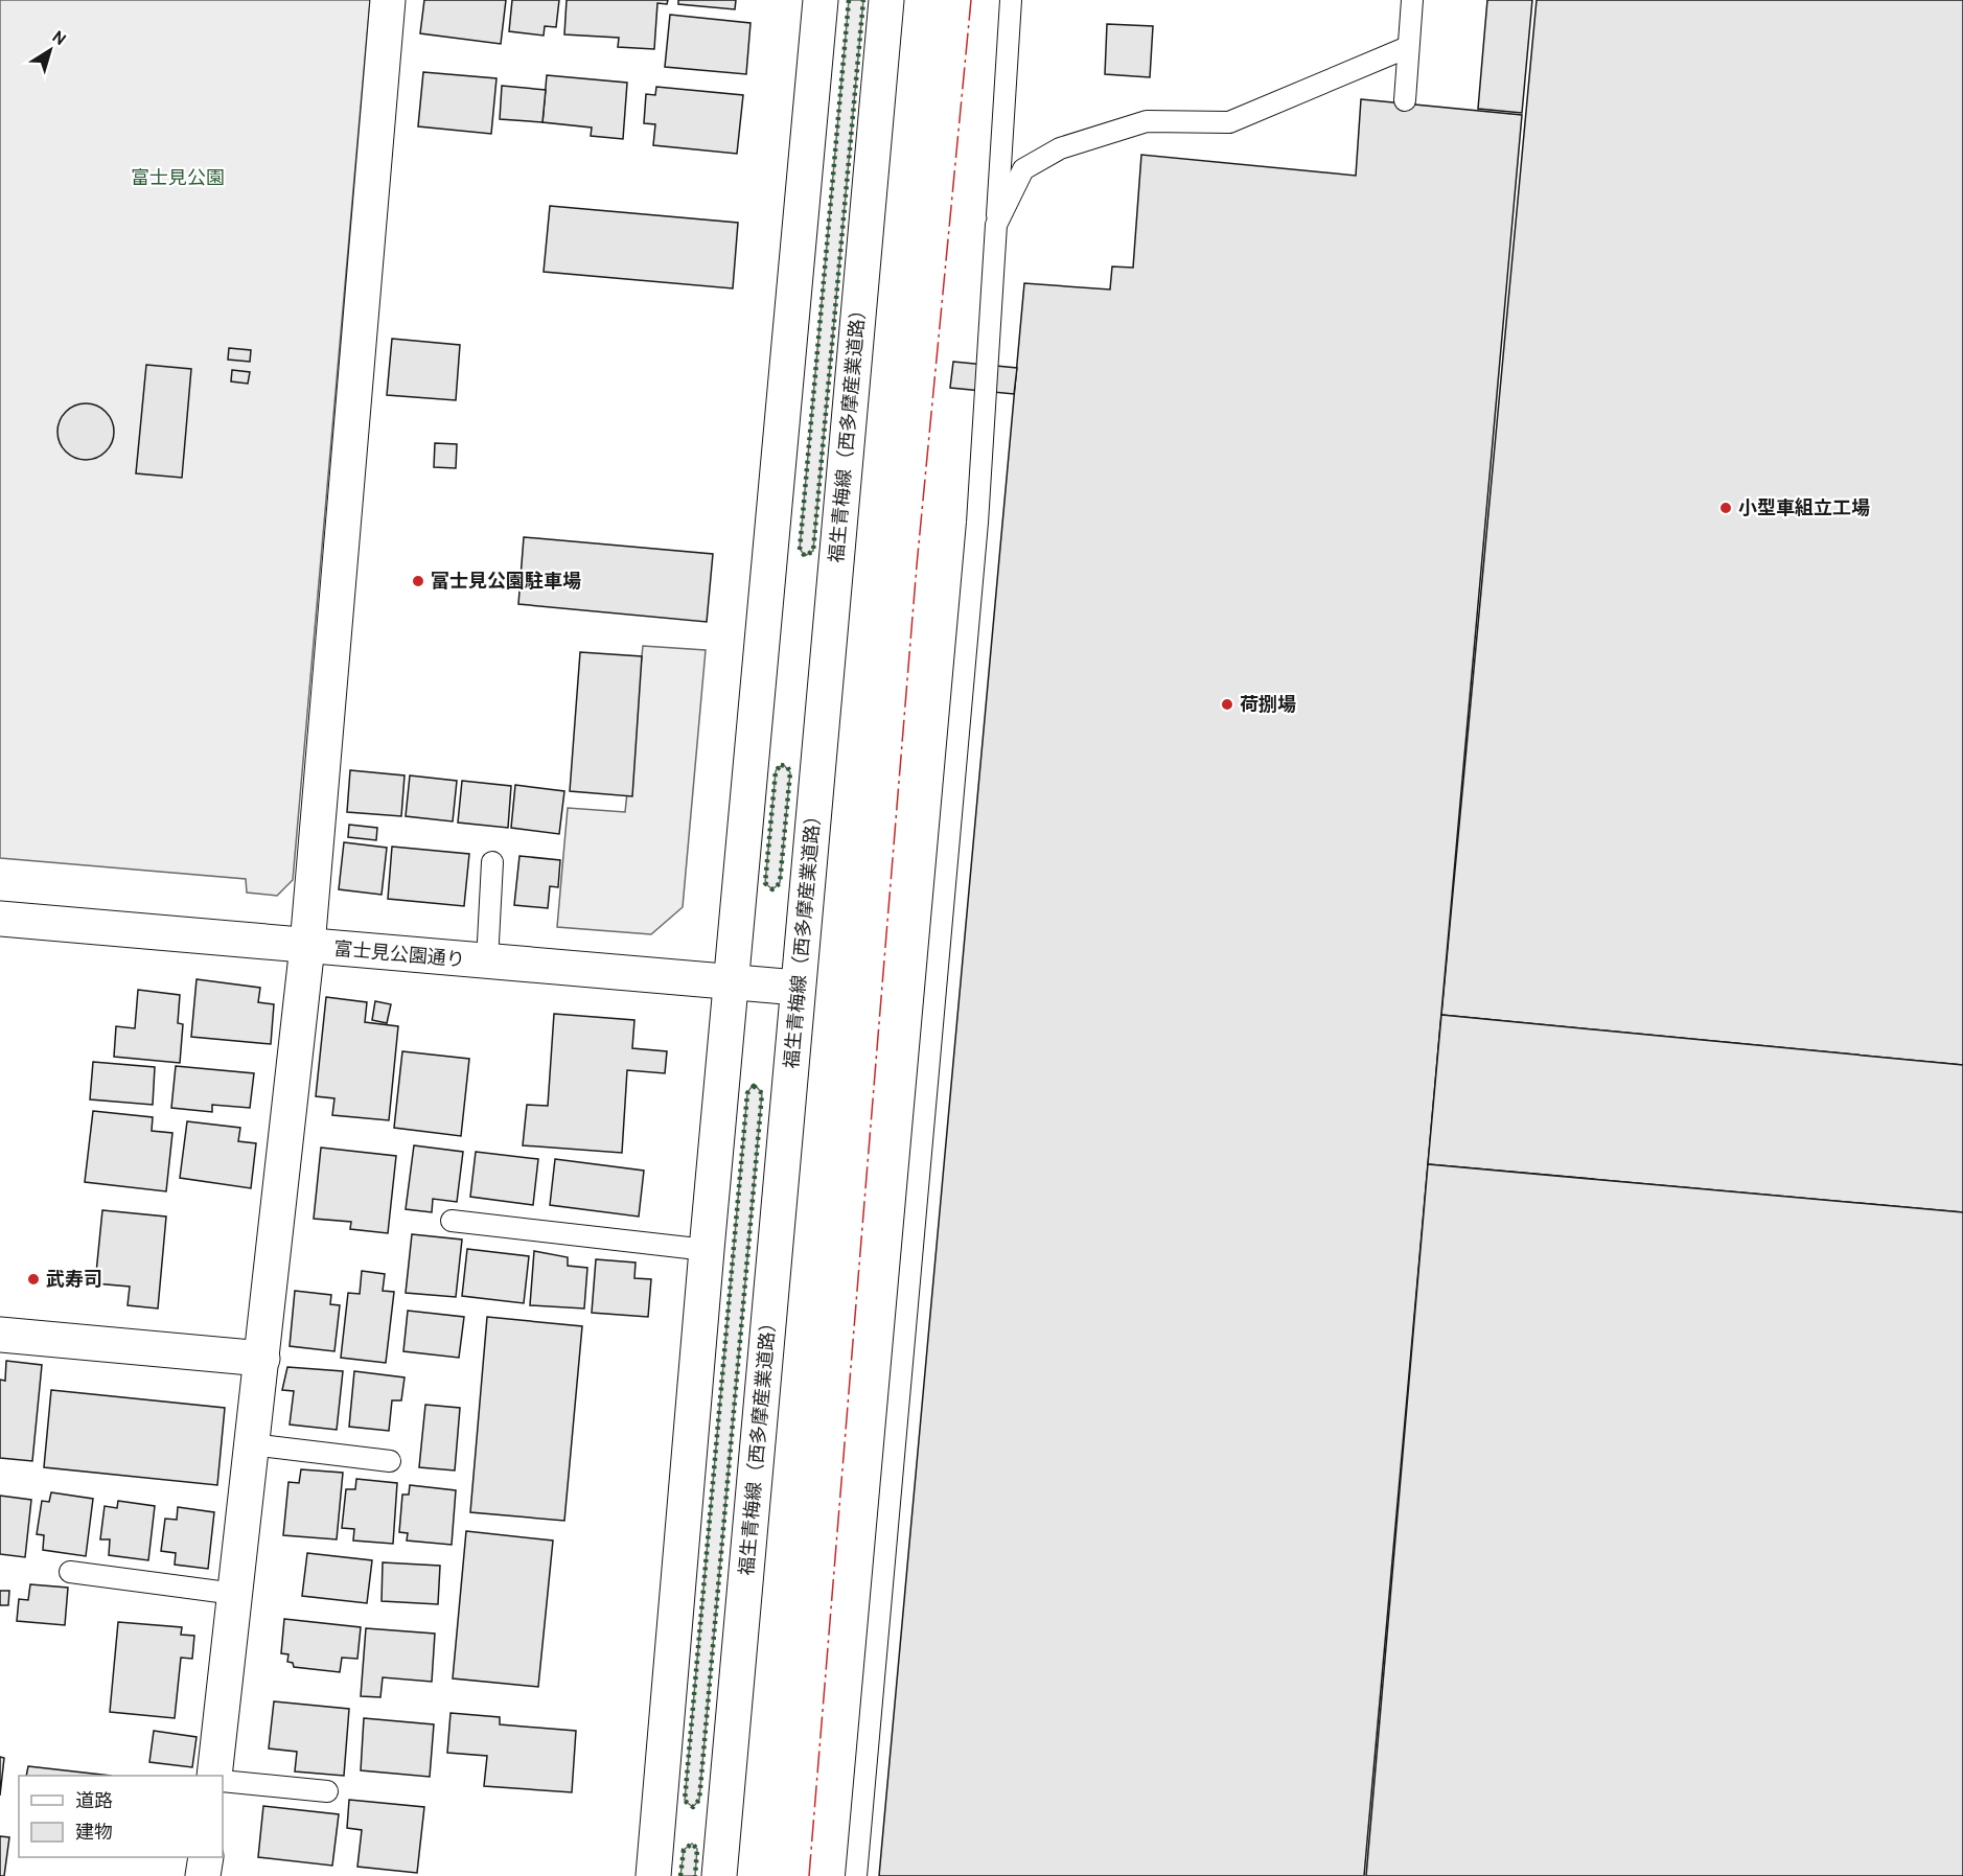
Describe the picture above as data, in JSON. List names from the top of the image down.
{
  "streets": {
    "main road": ["福生青梅線（西多摩産業道路）", "富士見公園通り"]
  },
  "crossings": [
    ["福生青梅線（西多摩産業道路）", "富士見公園通り"]
  ],
  "parks": ["富士見公園"],
  "places": [
    "小型車組立工場",
    "富士見公園駐車場",
    "荷捌場",
    "武寿司"
  ],
  "legend": ["道路", "建物"],
  "north": "top right"
}
